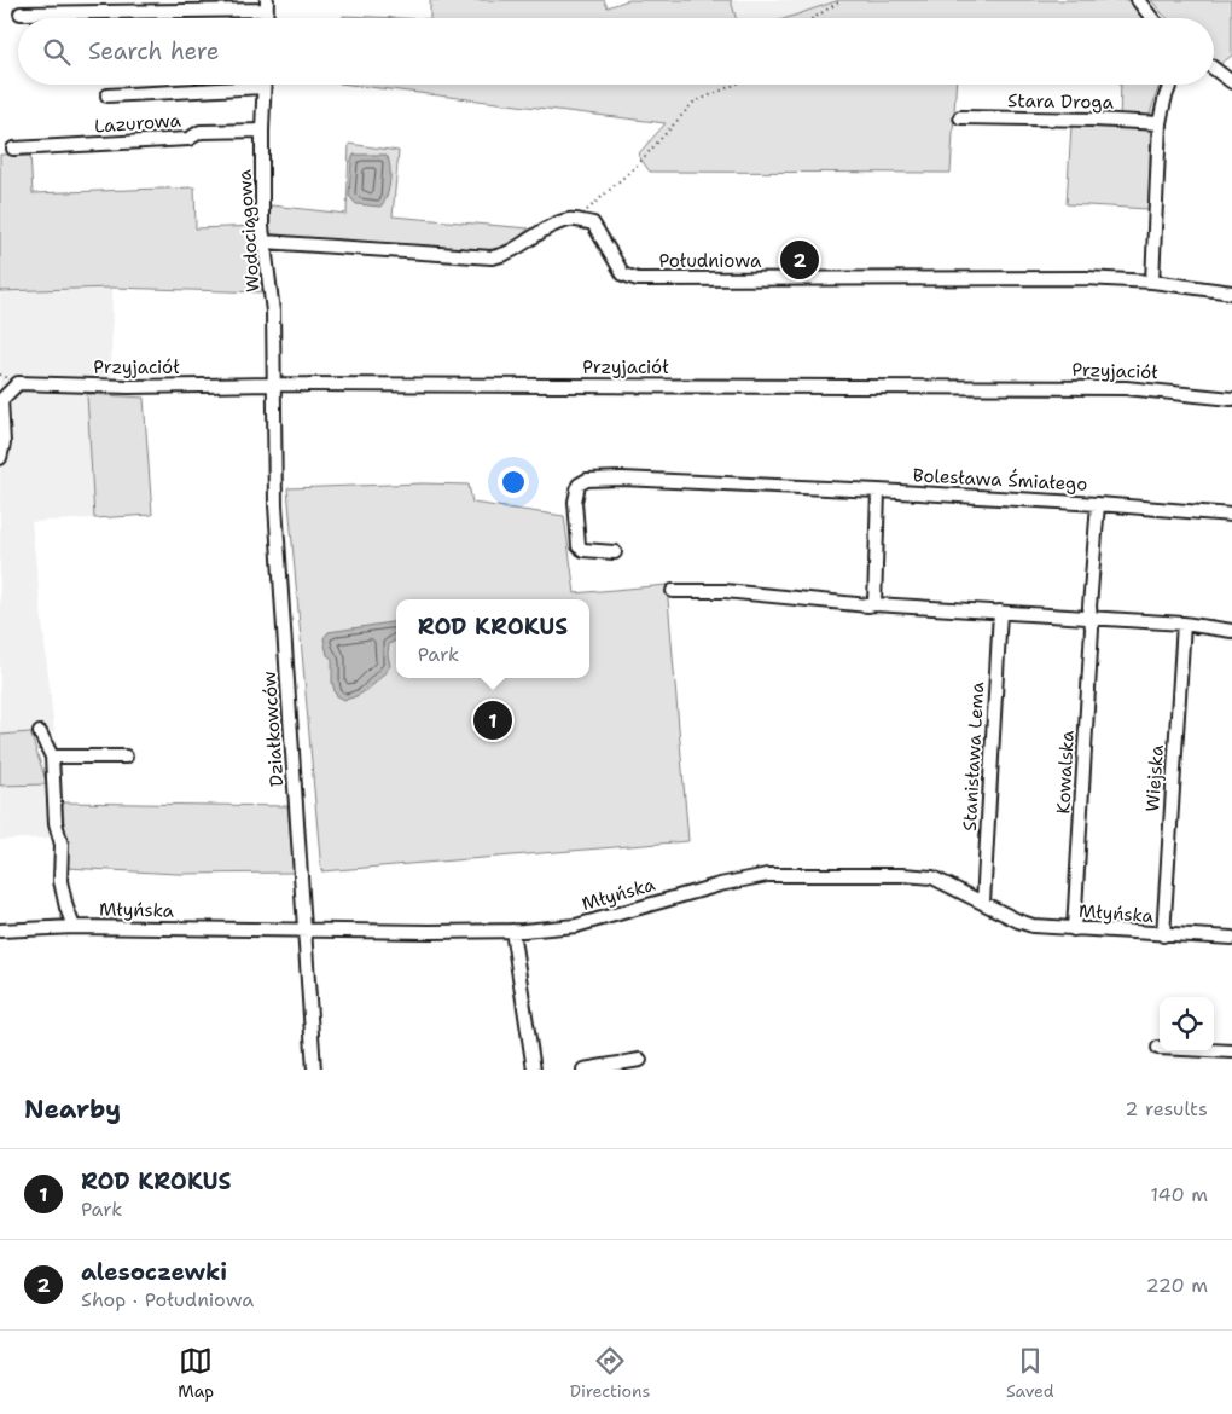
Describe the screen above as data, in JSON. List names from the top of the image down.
{
  "streets": {
    "street": [
      "Stara Droga",
      "Lazurowa",
      "Wodociągowa",
      "Południowa",
      "Przyjaciół",
      "Bolesława Śmiałego",
      "Działkowców",
      "Stanisława Lema",
      "Kowalska",
      "Wiejska",
      "Młyńska"
    ]
  },
  "crossings": [
    ["Lazurowa", "Wodociągowa"],
    ["Wodociągowa", "Przyjaciół"],
    ["Wodociągowa", "Działkowców"],
    ["Przyjaciół", "Działkowców"],
    ["Bolesława Śmiałego", "Kowalska"],
    ["Działkowców", "Młyńska"],
    ["Stanisława Lema", "Młyńska"],
    ["Kowalska", "Młyńska"],
    ["Wiejska", "Młyńska"]
  ],
  "page": {
    "search": "Search here",
    "pins": ["2", "1"],
    "popup": ["ROD KROKUS", "Park"],
    "heading": ["Nearby", "2 results"],
    "list": [
      {
        "mark": "1",
        "name": "ROD KROKUS",
        "note": "Park",
        "value": "140 m"
      },
      {
        "mark": "2",
        "name": "alesoczewki",
        "note": "Shop · Południowa",
        "value": "220 m"
      }
    ],
    "nav": ["Map", "Directions", "Saved"]
  }
}
